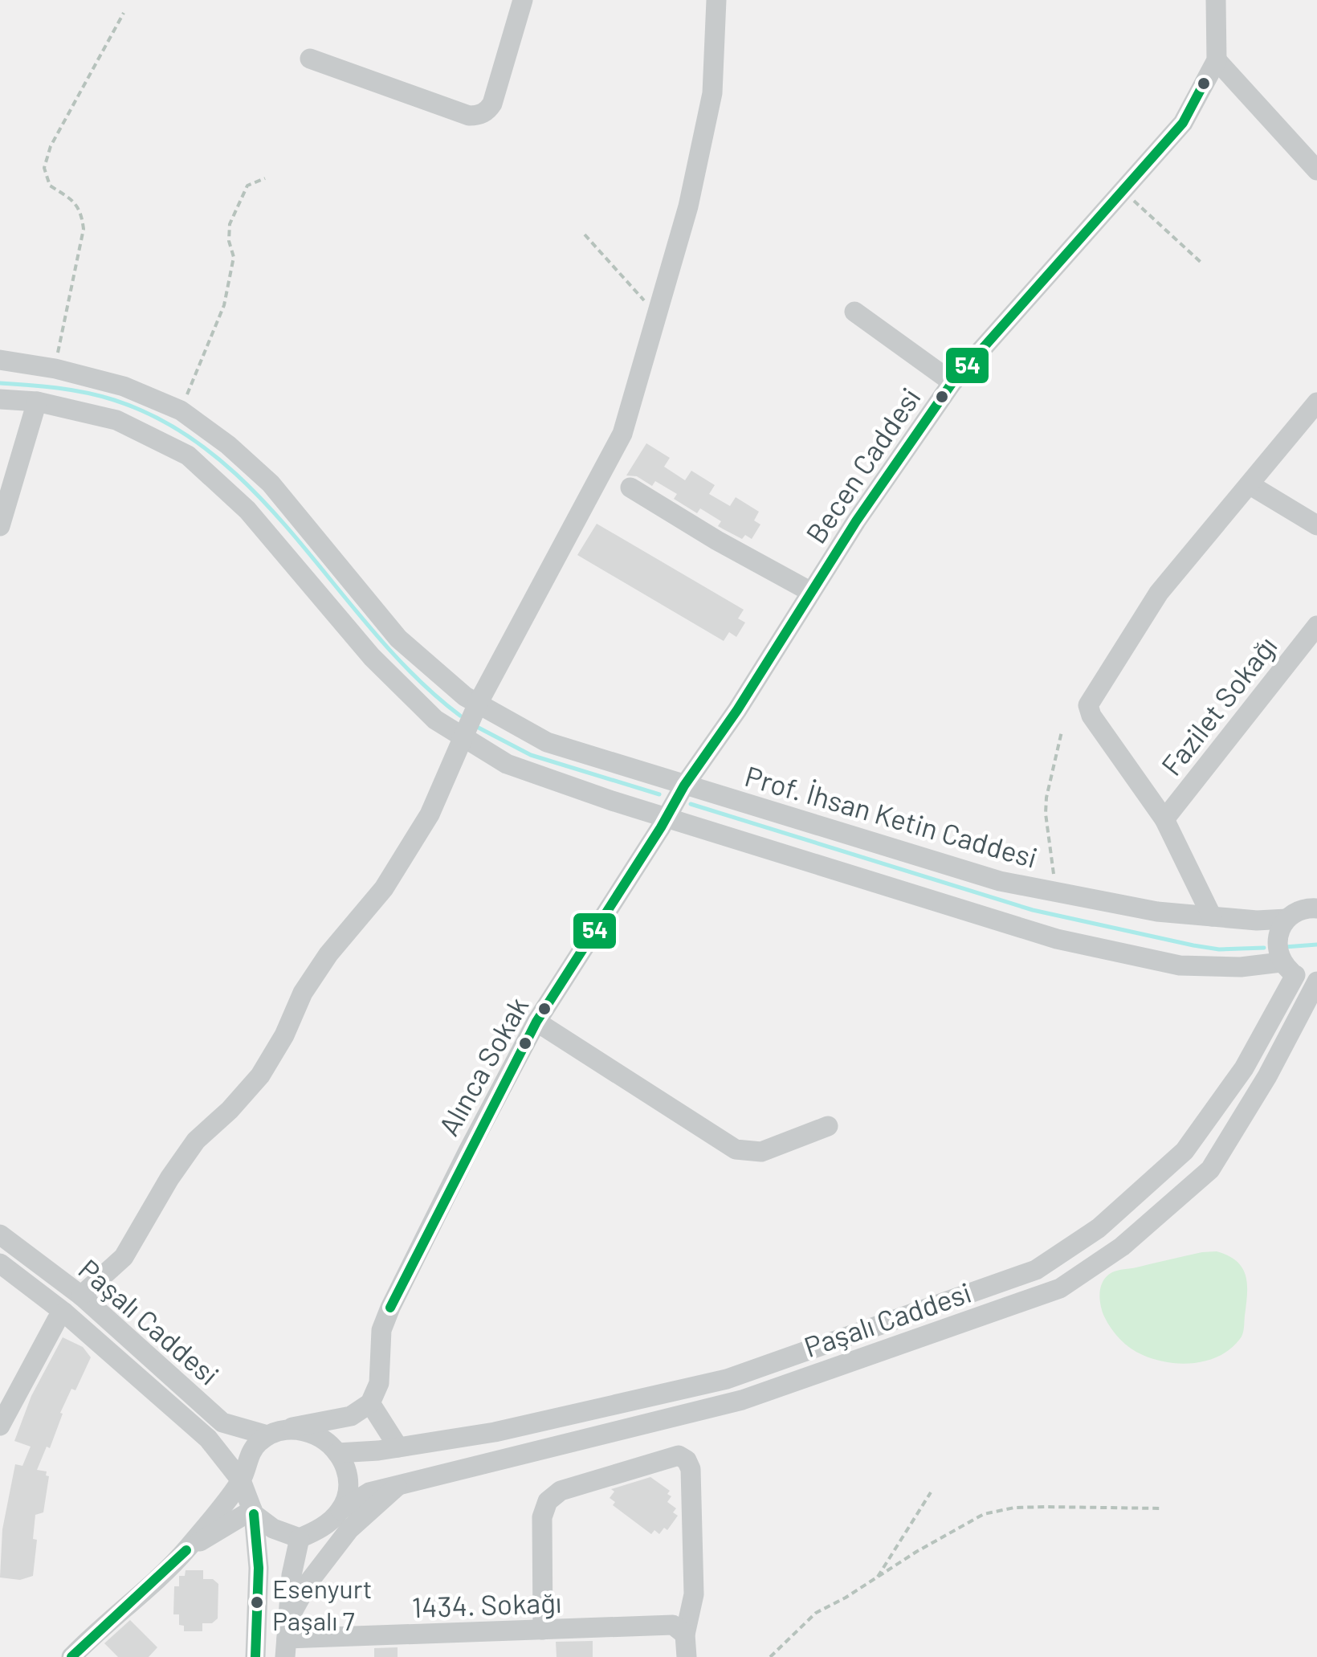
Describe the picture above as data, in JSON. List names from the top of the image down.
{
  "streets": {
    "street": [
      "Becen Caddesi",
      "Fazilet Sokağı",
      "Prof. İhsan Ketin Caddesi",
      "Alınca Sokak",
      "Paşalı Caddesi",
      "1434. Sokağı"
    ]
  },
  "crossings": [
    ["Becen Caddesi", "Prof. İhsan Ketin Caddesi"],
    ["Becen Caddesi", "Alınca Sokak"],
    ["Prof. İhsan Ketin Caddesi", "Alınca Sokak"]
  ],
  "places": ["Esenyurt Paşalı 7"],
  "lines": ["transit line 54"]
}
